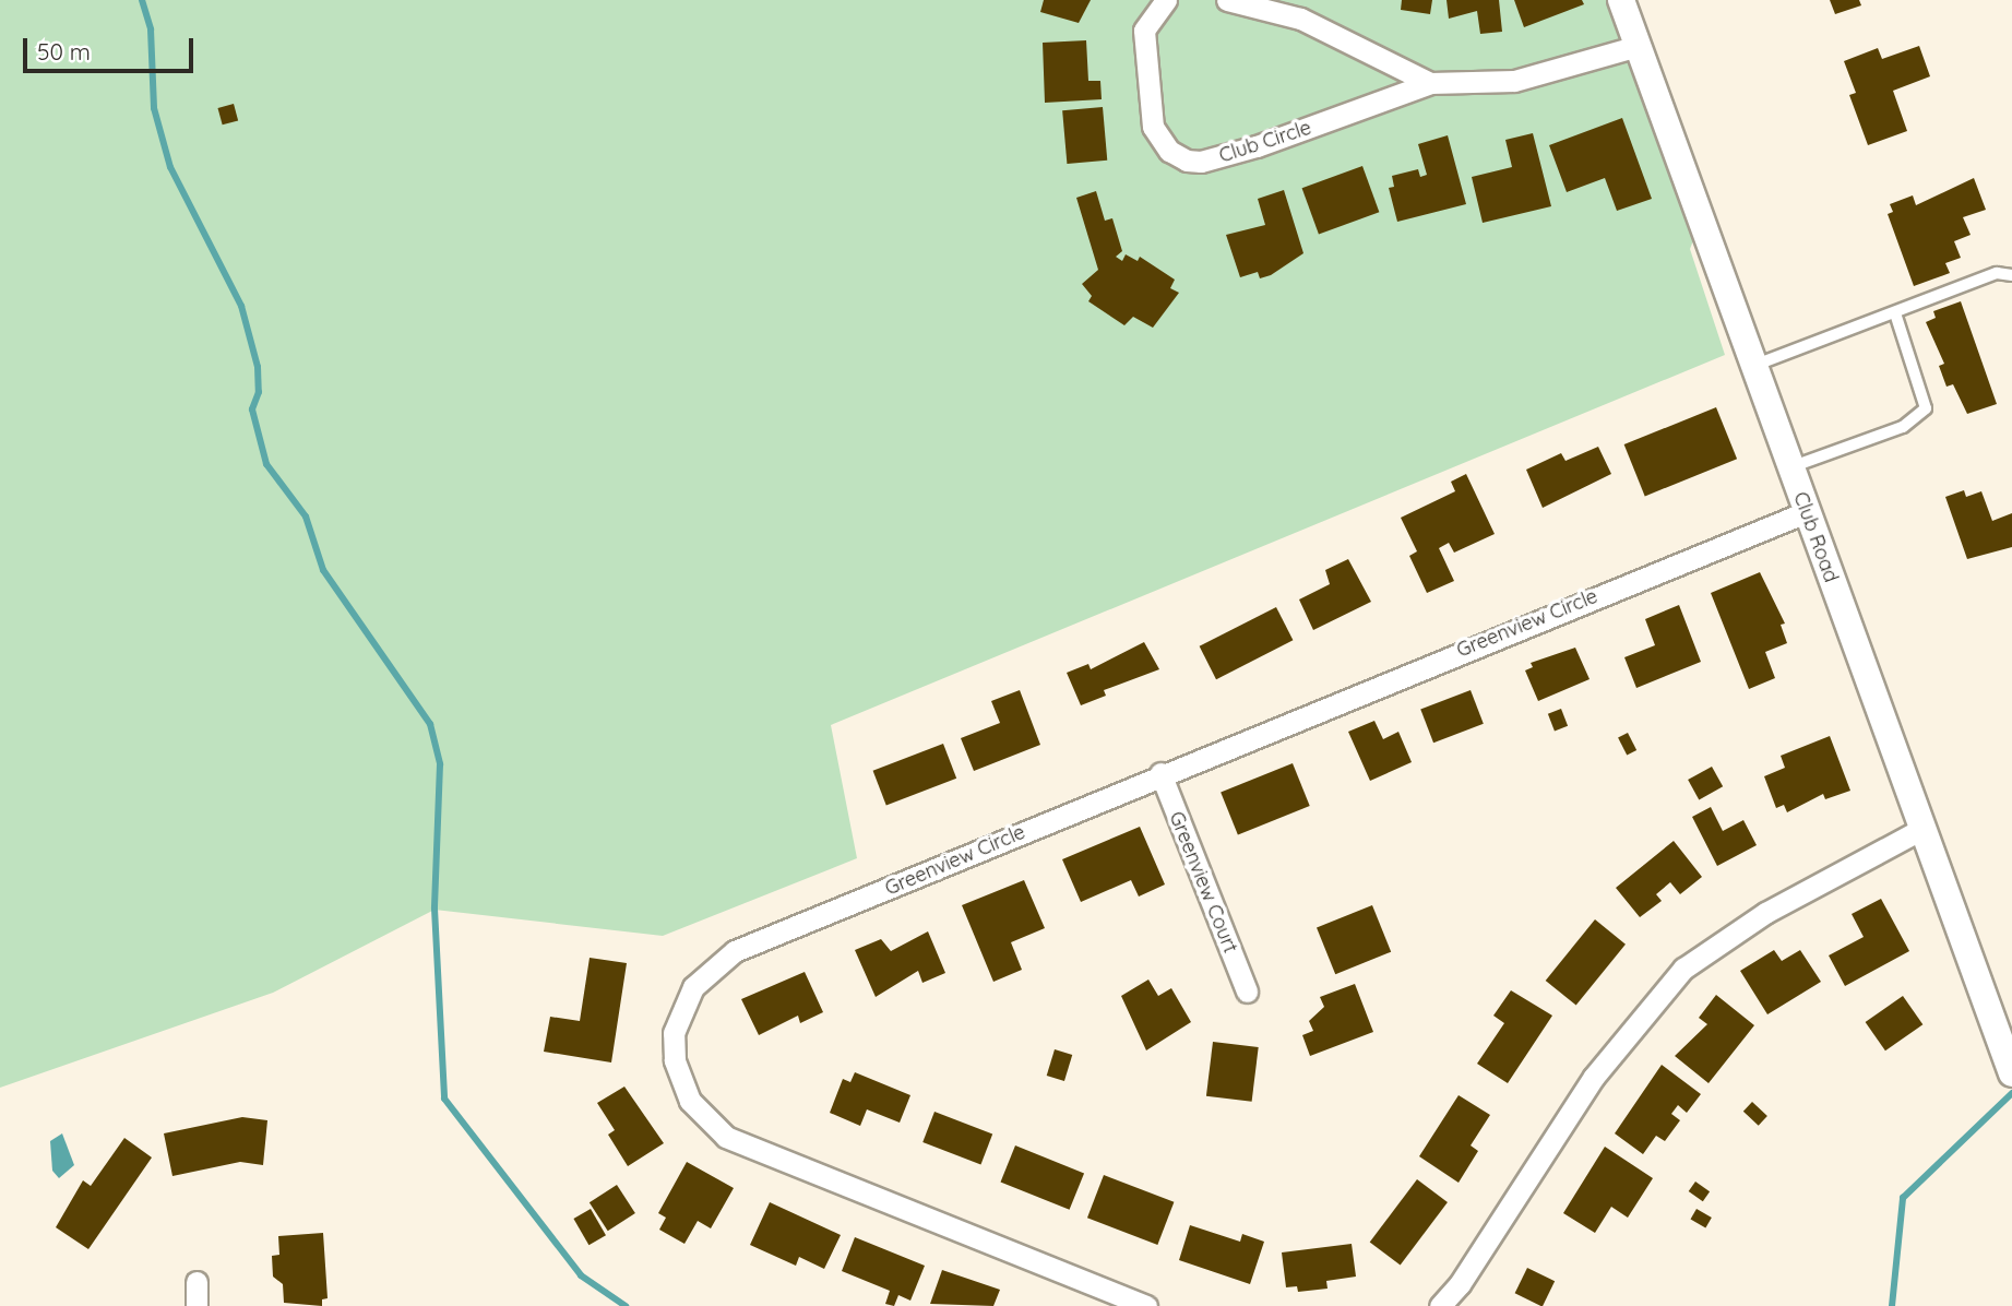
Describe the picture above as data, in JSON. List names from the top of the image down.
{
  "streets": {
    "street": [
      "Club Circle",
      "Club Road",
      "Greenview Circle",
      "Greenview Court"
    ]
  },
  "crossings": [
    ["Club Circle", "Club Road"],
    ["Club Road", "Greenview Circle"],
    ["Greenview Circle", "Greenview Court"]
  ],
  "scale_bar": "50 m"
}
